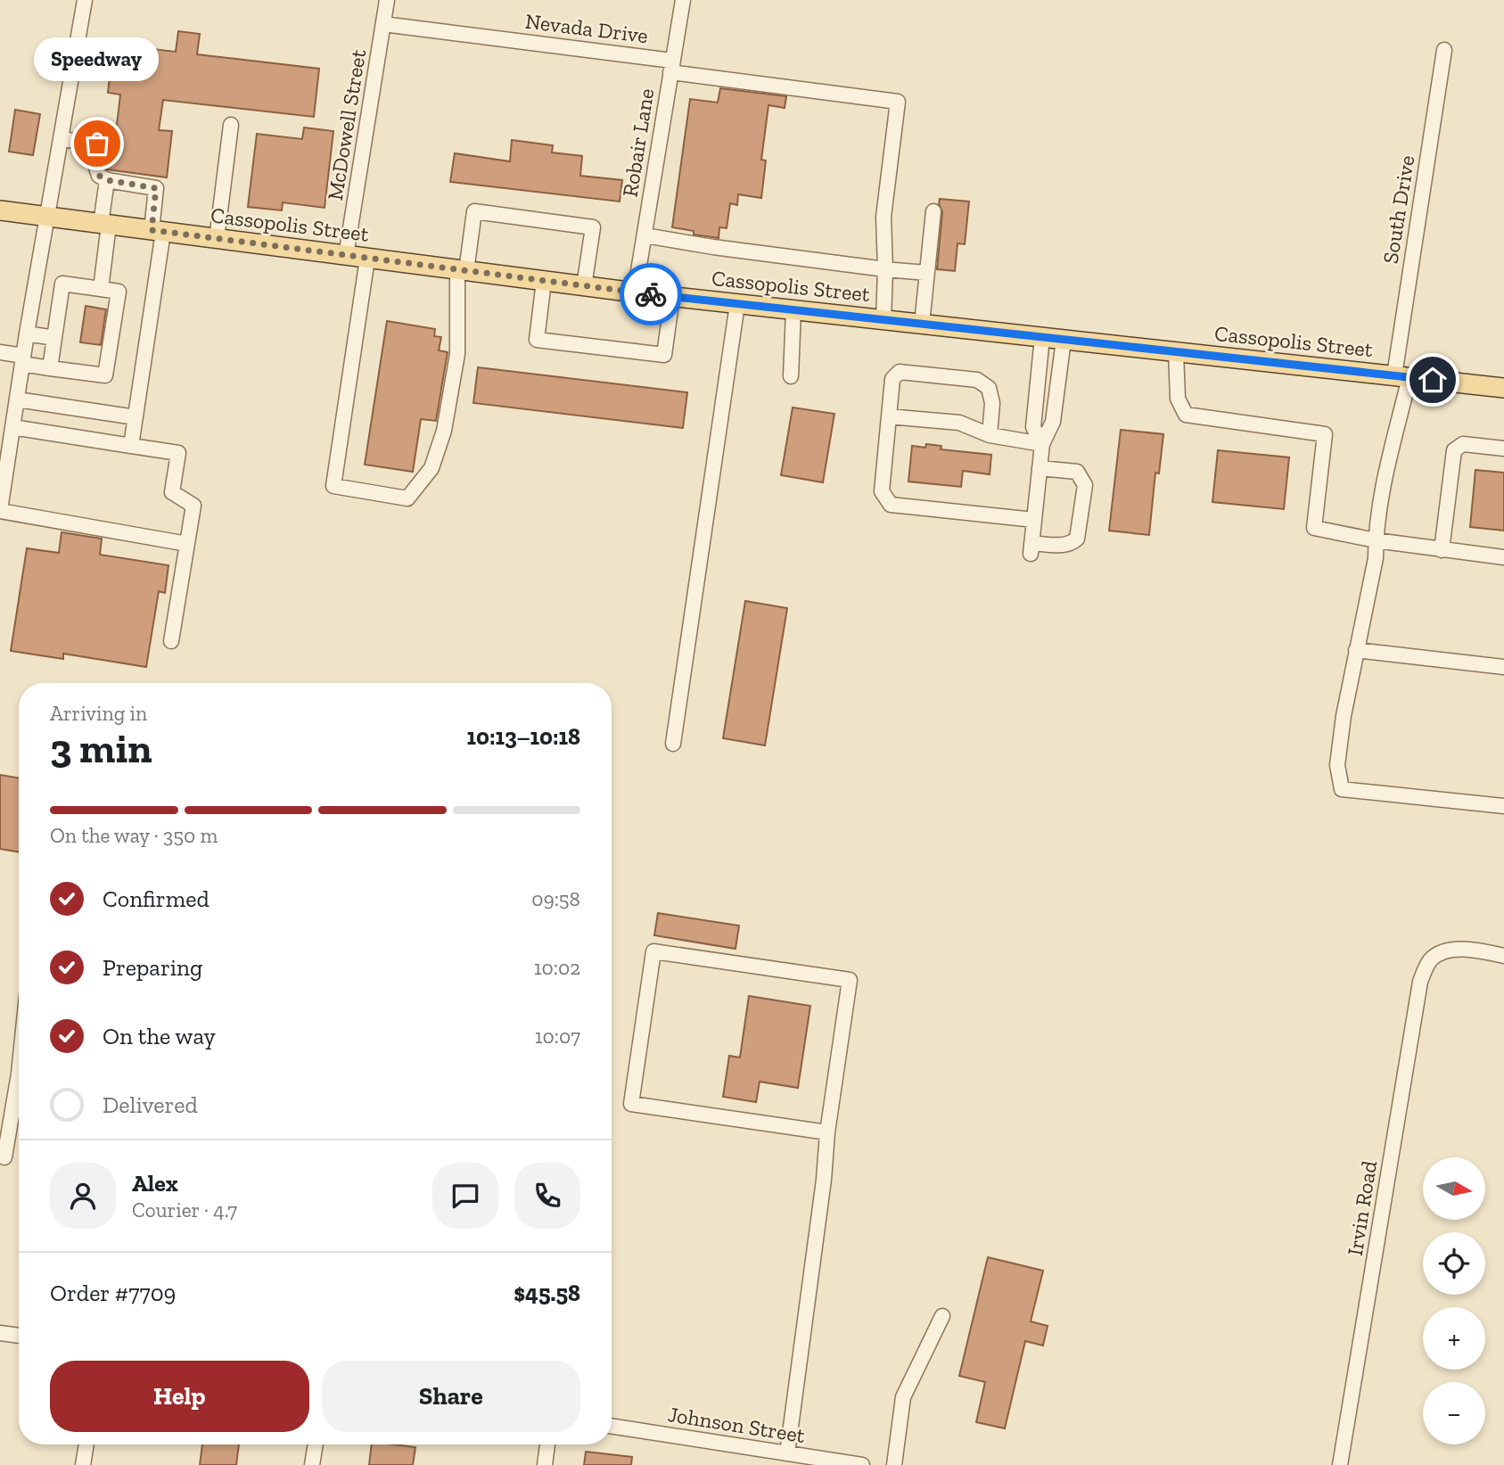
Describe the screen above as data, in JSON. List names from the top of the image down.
{
  "streets": {
    "main road": ["Cassopolis Street"],
    "street": [
      "Nevada Drive",
      "McDowell Street",
      "Robair Lane",
      "South Drive",
      "Irvin Road",
      "Johnson Street"
    ]
  },
  "crossings": [
    ["Nevada Drive", "McDowell Street"],
    ["Nevada Drive", "Robair Lane"],
    ["McDowell Street", "Cassopolis Street"],
    ["Robair Lane", "Cassopolis Street"],
    ["South Drive", "Cassopolis Street"]
  ],
  "places": ["Speedway"],
  "north": "right",
  "page": {
    "bubble": "Speedway",
    "heading": ["3 min", "Arriving in", "10:13–10:18"],
    "panel": [
      "Alex",
      "Courier · 4.7",
      "Order #7709",
      "$45.58"
    ],
    "bar": "On the way · 350 m",
    "list": [
      ["Confirmed", "09:58"],
      ["Preparing", "10:02"],
      ["On the way", "10:07"],
      "Delivered"
    ],
    "map_buttons": ["+", "−"],
    "buttons": ["Help", "Share"]
  }
}
